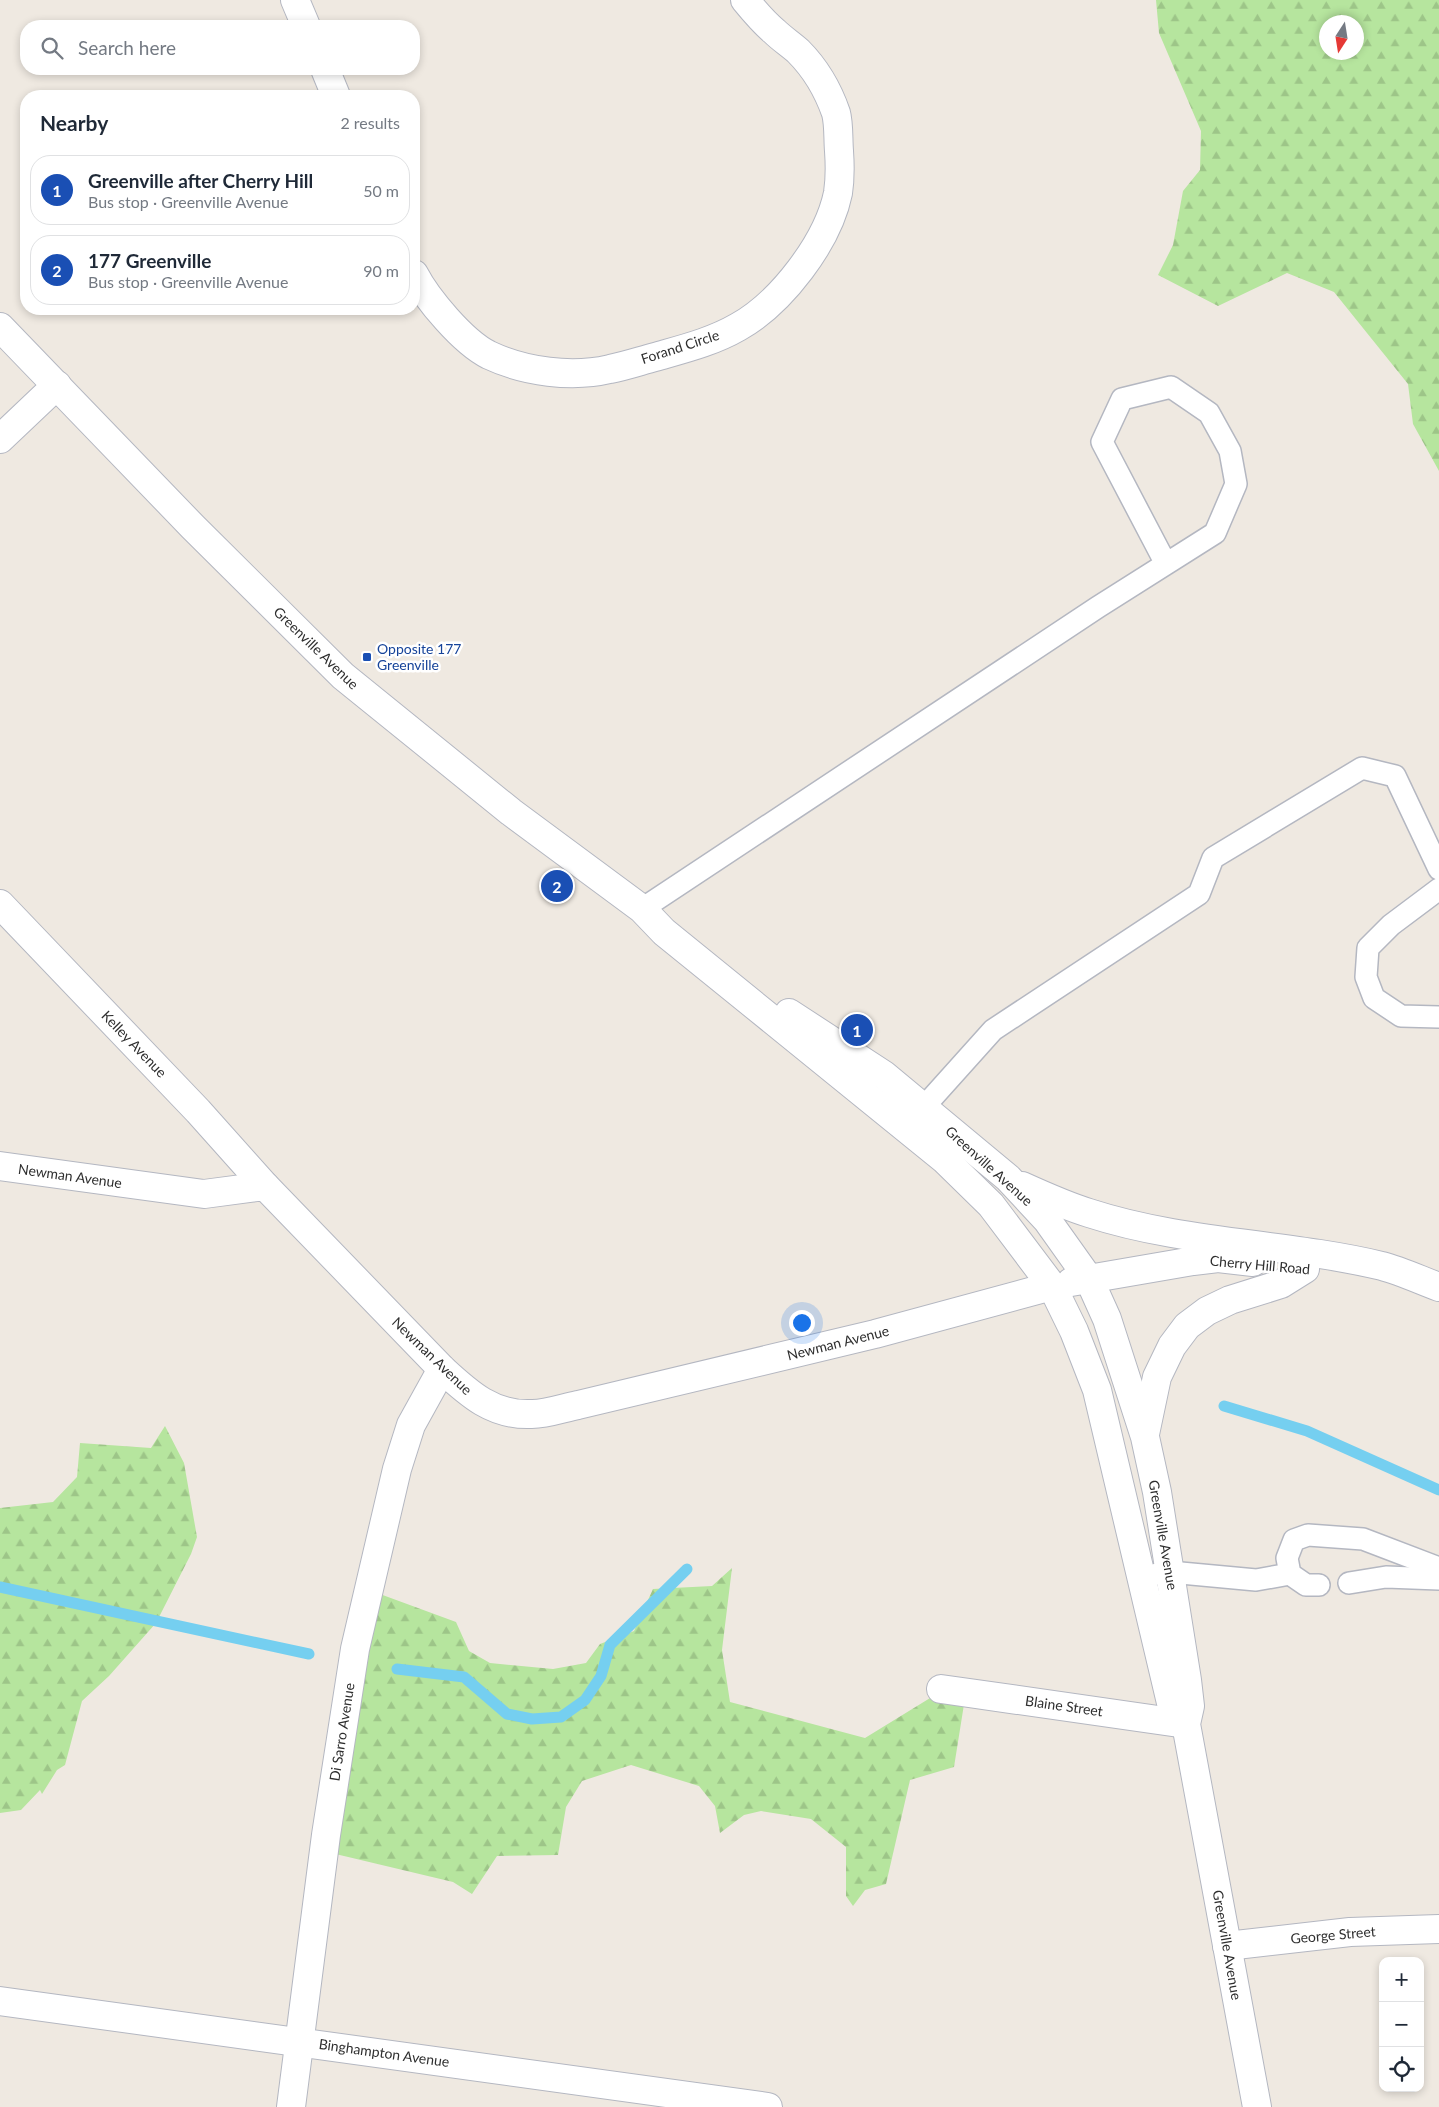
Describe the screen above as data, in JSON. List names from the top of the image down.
{
  "streets": {
    "street": [
      "Forand Circle",
      "Greenville Avenue",
      "Kelley Avenue",
      "Newman Avenue",
      "Cherry Hill Road",
      "Blaine Street",
      "Di Sarro Avenue",
      "George Street",
      "Binghampton Avenue"
    ]
  },
  "crossings": [
    ["Greenville Avenue", "Newman Avenue"],
    ["Greenville Avenue", "Cherry Hill Road"],
    ["Greenville Avenue", "Blaine Street"],
    ["Greenville Avenue", "George Street"],
    ["Kelley Avenue", "Newman Avenue"],
    ["Newman Avenue", "Cherry Hill Road"],
    ["Newman Avenue", "Di Sarro Avenue"],
    ["Di Sarro Avenue", "Binghampton Avenue"]
  ],
  "places": {
    "transit": ["Opposite 177 Greenville"]
  },
  "north": "bottom",
  "page": {
    "search": "Search here",
    "heading": ["Nearby", "2 results"],
    "list": [
      {
        "mark": "1",
        "name": "Greenville after Cherry Hill",
        "note": "Bus stop · Greenville Avenue",
        "value": "50 m"
      },
      {
        "mark": "2",
        "name": "177 Greenville",
        "note": "Bus stop · Greenville Avenue",
        "value": "90 m"
      }
    ],
    "pins": ["2", "1"],
    "map_buttons": ["+", "−"]
  }
}
